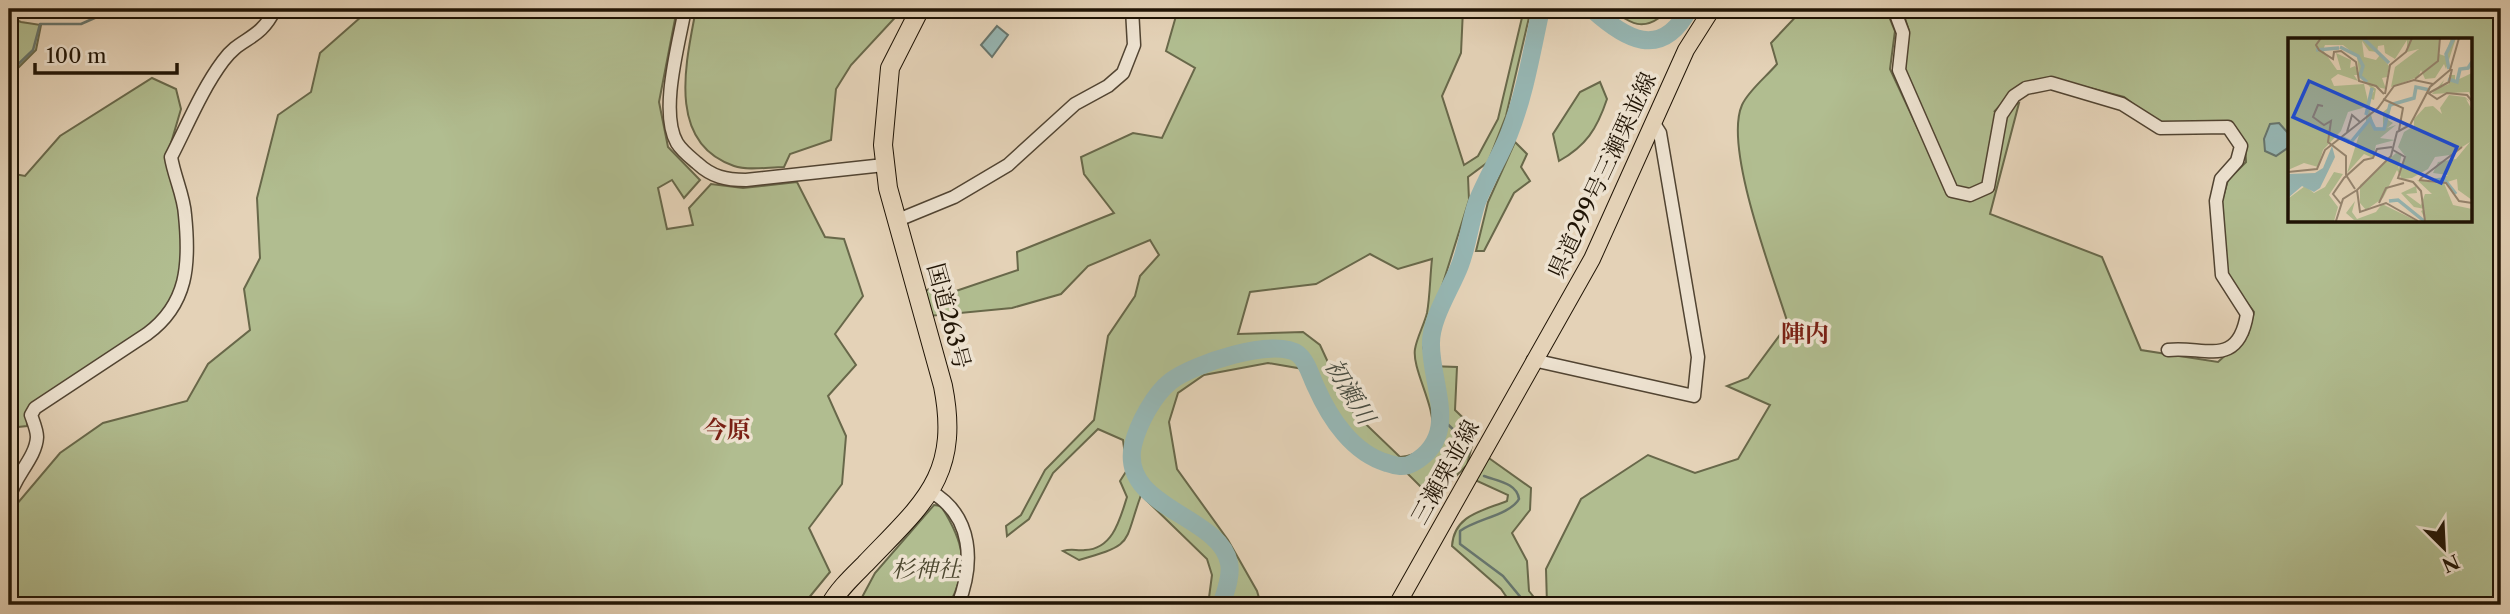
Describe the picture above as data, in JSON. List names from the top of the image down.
{
  "streets": {
    "highway": ["国道263号"],
    "main road": ["県道299号三瀬栗並線", "三瀬栗並線"]
  },
  "crossings": [
    ["県道299号三瀬栗並線", "三瀬栗並線"]
  ],
  "districts": ["陣内", "今原"],
  "water": ["初瀬川"],
  "parks": ["杉神社"],
  "scale_bar": "100 m",
  "north": "bottom right"
}
